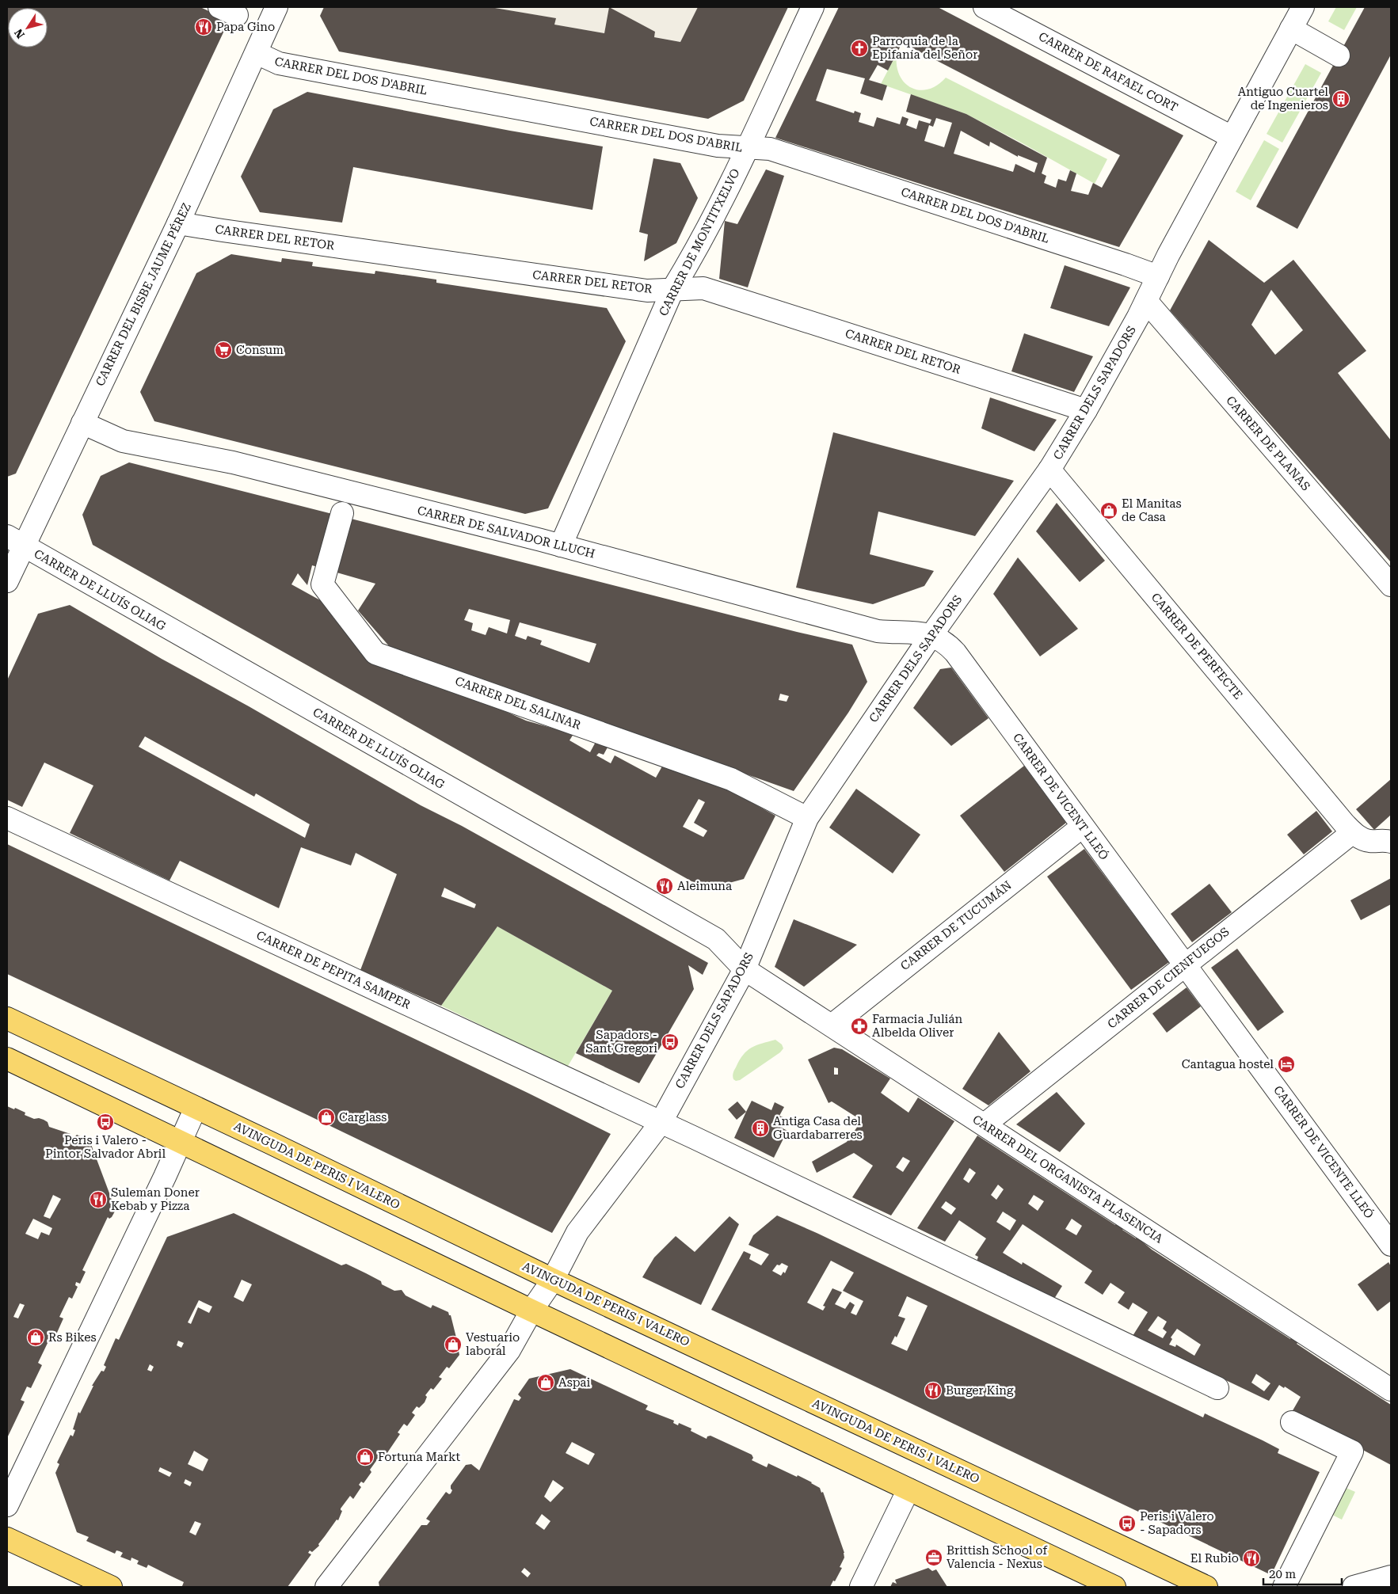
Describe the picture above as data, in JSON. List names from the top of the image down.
{
  "streets": {
    "main road": ["AVINGUDA DE PERIS I VALERO"],
    "street": [
      "CARRER DE RAFAEL CORT",
      "CARRER DEL DOS D'ABRIL",
      "CARRER DEL RETOR",
      "CARRER DE MONTITXELVO",
      "CARRER DEL BISBE JAUME PÉREZ",
      "CARRER DELS SAPADORS",
      "CARRER DE PLANAS",
      "CARRER DE SALVADOR LLUCH",
      "CARRER DE LLUÍS OLIAG",
      "CARRER DE PERFECTE",
      "CARRER DEL SALINAR",
      "CARRER DE VICENT LLEÓ",
      "CARRER DE TUCUMÁN",
      "CARRER DE PEPITA SAMPER",
      "CARRER DE CIENFUEGOS",
      "CARRER DE VICENTE LLEÓ",
      "CARRER DEL ORGANISTA PLASENCIA"
    ]
  },
  "crossings": [
    ["CARRER DE RAFAEL CORT", "CARRER DELS SAPADORS"],
    ["CARRER DEL DOS D'ABRIL", "CARRER DE MONTITXELVO"],
    ["CARRER DEL DOS D'ABRIL", "CARRER DEL BISBE JAUME PÉREZ"],
    ["CARRER DEL DOS D'ABRIL", "CARRER DELS SAPADORS"],
    ["CARRER DEL RETOR", "CARRER DE MONTITXELVO"],
    ["CARRER DEL RETOR", "CARRER DEL BISBE JAUME PÉREZ"],
    ["CARRER DEL RETOR", "CARRER DELS SAPADORS"],
    ["CARRER DE MONTITXELVO", "CARRER DE SALVADOR LLUCH"],
    ["CARRER DEL BISBE JAUME PÉREZ", "CARRER DE SALVADOR LLUCH"],
    ["CARRER DEL BISBE JAUME PÉREZ", "CARRER DE LLUÍS OLIAG"],
    ["CARRER DELS SAPADORS", "CARRER DE PLANAS"],
    ["CARRER DELS SAPADORS", "CARRER DE SALVADOR LLUCH"],
    ["CARRER DELS SAPADORS", "CARRER DE LLUÍS OLIAG"],
    ["CARRER DELS SAPADORS", "CARRER DE PERFECTE"],
    ["CARRER DELS SAPADORS", "CARRER DEL SALINAR"],
    ["CARRER DELS SAPADORS", "CARRER DE VICENT LLEÓ"],
    ["CARRER DELS SAPADORS", "CARRER DE PEPITA SAMPER"],
    ["CARRER DELS SAPADORS", "AVINGUDA DE PERIS I VALERO"],
    ["CARRER DELS SAPADORS", "CARRER DEL ORGANISTA PLASENCIA"],
    ["CARRER DE SALVADOR LLUCH", "CARRER DE VICENT LLEÓ"],
    ["CARRER DE LLUÍS OLIAG", "CARRER DEL ORGANISTA PLASENCIA"],
    ["CARRER DE PERFECTE", "CARRER DE CIENFUEGOS"],
    ["CARRER DE VICENT LLEÓ", "CARRER DE TUCUMÁN"],
    ["CARRER DE VICENT LLEÓ", "CARRER DE CIENFUEGOS"],
    ["CARRER DE VICENT LLEÓ", "CARRER DE VICENTE LLEÓ"],
    ["CARRER DE TUCUMÁN", "CARRER DEL ORGANISTA PLASENCIA"],
    ["CARRER DE CIENFUEGOS", "CARRER DE VICENTE LLEÓ"],
    ["CARRER DE CIENFUEGOS", "CARRER DEL ORGANISTA PLASENCIA"]
  ],
  "places": {
    "restaurant": [
      "Papa Gino",
      "Aleimuna",
      "Suleman Doner Kebab y Pizza",
      "Burger King",
      "El Rubio"
    ],
    "church": ["Parroquia de la Epifanía del Señor"],
    "building": ["Antiguo Cuartel de Ingenieros", "Antiga Casa del Guardabarreres"],
    "supermarket": ["Consum"],
    "shop": [
      "El Manitas de Casa",
      "Carglass",
      "Rs Bikes",
      "Vestuario laboral",
      "Aspai",
      "Fortuna Markt"
    ],
    "pharmacy": ["Farmacia Julián Albelda Oliver"],
    "bus stop": ["Sapadors - Sant Gregori", "Peris i Valero - Pintor Salvador Abril", "Peris i Valero - Sapadors"],
    "hotel": ["Cantagua hostel"],
    "office": ["Brittish School of Valencia - Nexus"]
  },
  "scale_bar": "20 m",
  "north": "bottom left"
}
